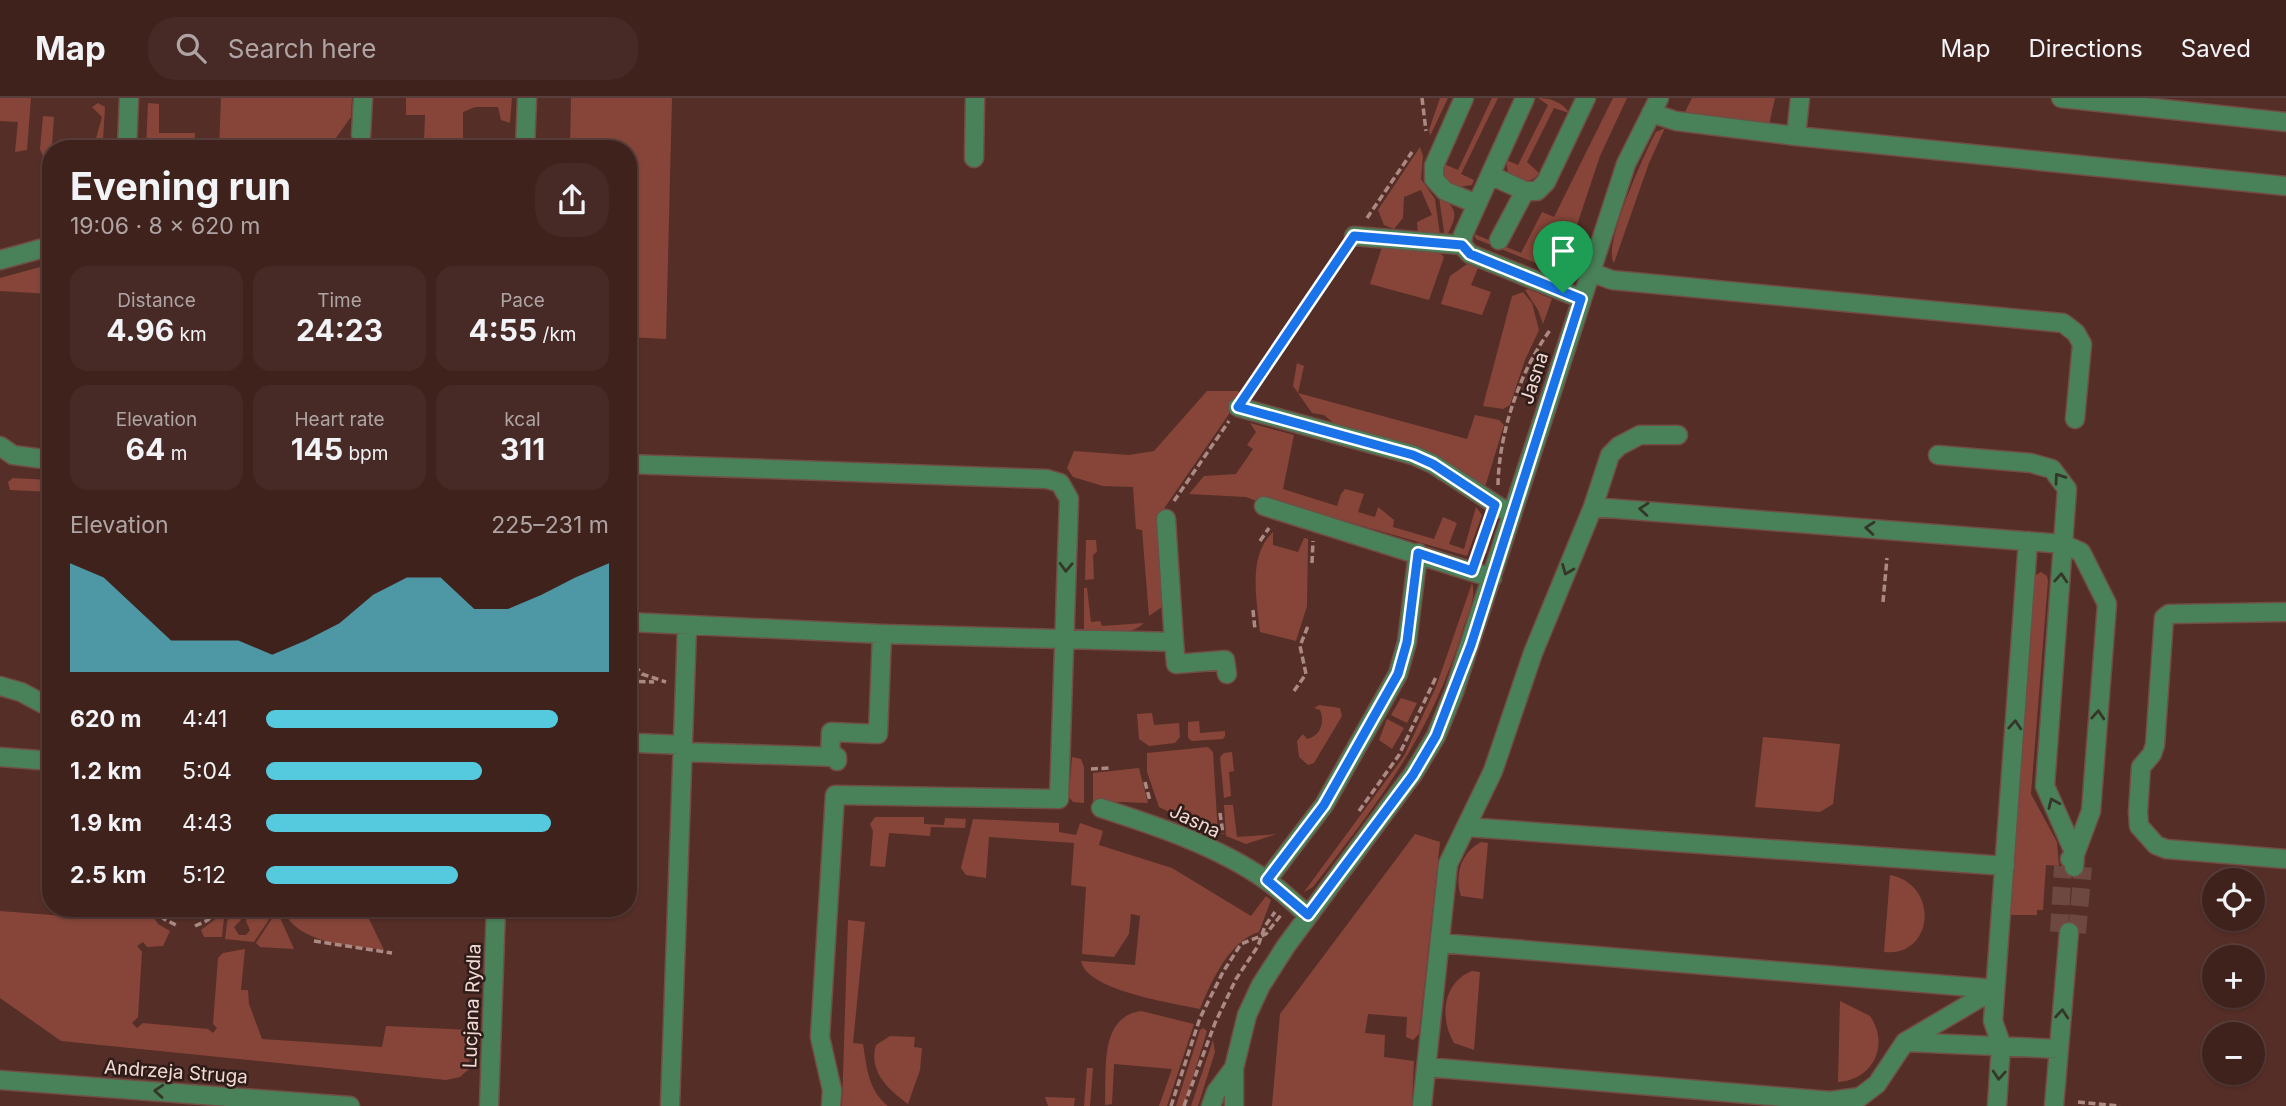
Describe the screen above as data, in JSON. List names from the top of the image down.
{
  "streets": {
    "street": ["Jasna", "Lucjana Rydla", "Andrzeja Struga"]
  },
  "one_way": ["Andrzeja Struga"],
  "page": {
    "header": "Map",
    "search": "Search here",
    "nav": ["Map", "Directions", "Saved"],
    "heading": ["Evening run", "19:06 · 8 × 620 m"],
    "stats": [
      ["Distance", "4.96 km"],
      ["Time", "24:23"],
      ["Pace", "4:55 /km"],
      ["Elevation", "64 m"],
      ["Heart rate", "145 bpm"],
      ["kcal", "311"]
    ],
    "chart": ["Elevation", "225–231 m"],
    "list": [
      {
        "name": "620 m",
        "note": "4:41"
      },
      {
        "name": "1.2 km",
        "note": "5:04"
      },
      {
        "name": "1.9 km",
        "note": "4:43"
      },
      {
        "name": "2.5 km",
        "note": "5:12"
      }
    ],
    "map_buttons": ["+", "−"]
  }
}
